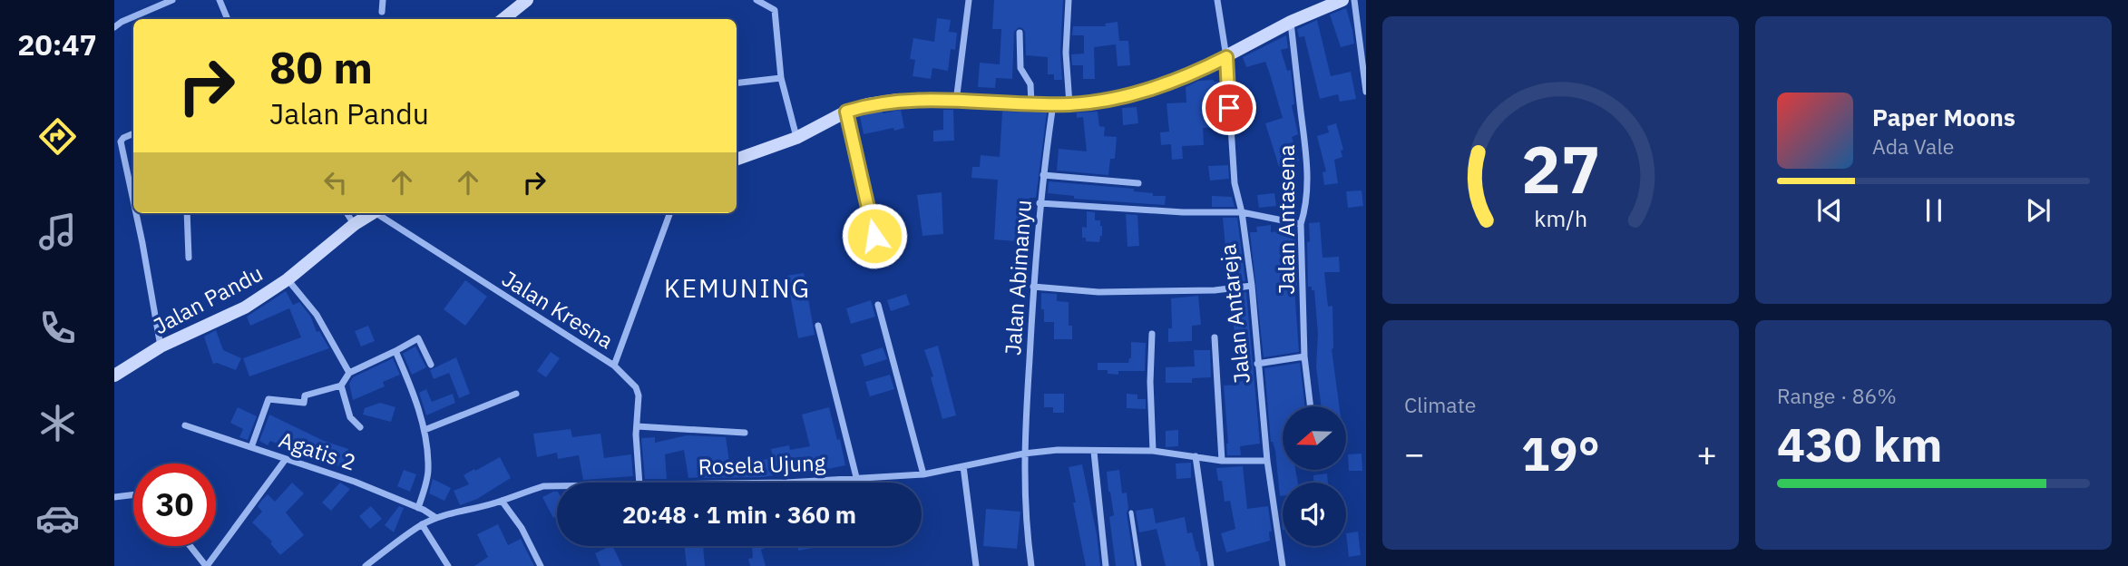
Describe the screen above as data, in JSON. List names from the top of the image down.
{
  "streets": {
    "street": [
      "Jalan Antasena",
      "Jalan Abimanyu",
      "Jalan Pandu",
      "Jalan Kresna",
      "Jalan Antareja",
      "Agatis 2",
      "Rosela Ujung"
    ]
  },
  "crossings": [
    ["Jalan Abimanyu", "Rosela Ujung"],
    ["Jalan Antareja", "Rosela Ujung"],
    ["Agatis 2", "Rosela Ujung"]
  ],
  "districts": ["KEMUNING"],
  "north": "left",
  "page": {
    "tabs": "20:47",
    "turn": ["80 m", "Jalan Pandu"],
    "song": ["Paper Moons", "Ada Vale"],
    "tile": [
      "Climate",
      ["Range · 86%", "430 km"]
    ],
    "heat": ["−", "19°", "+"],
    "limit": "30",
    "trip": "20:48 · 1 min · 360 m",
    "gauge": ["27", "km/h"]
  }
}
